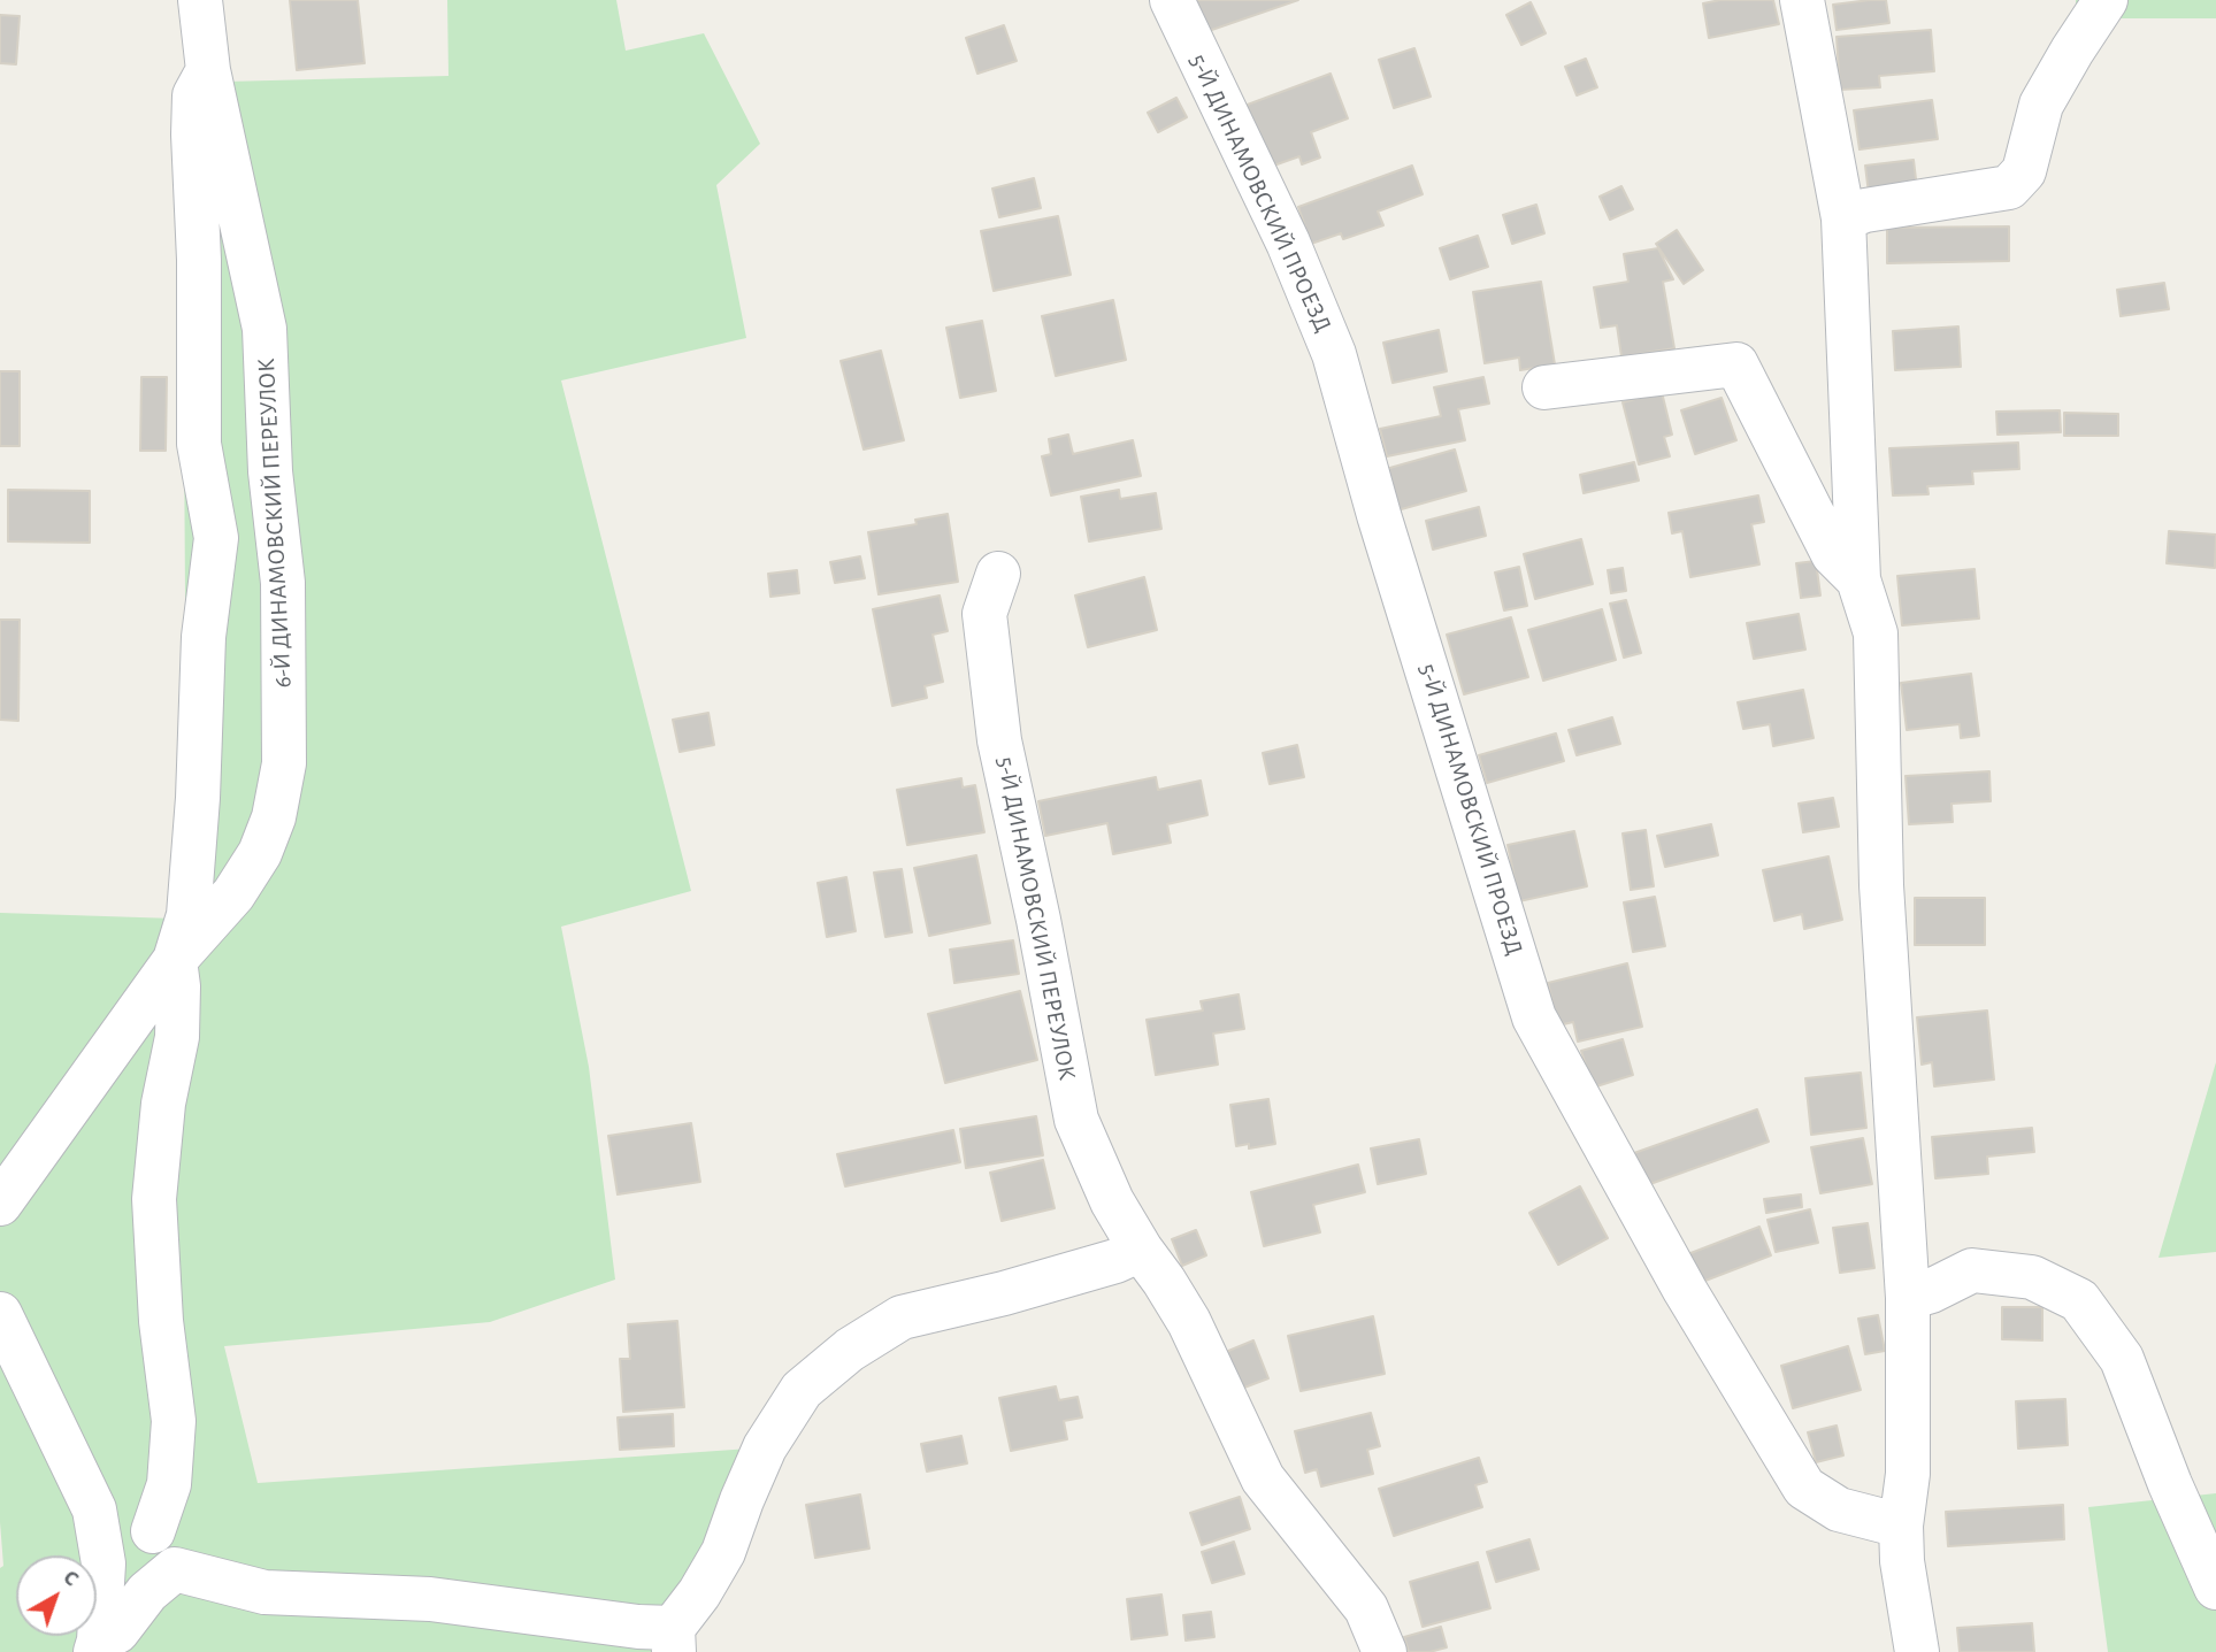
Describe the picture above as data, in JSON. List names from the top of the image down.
{
  "streets": {
    "street": ["5-Й ДИНАМОВСКИЙ ПРОЕЗД", "6-Й ДИНАМОВСКИЙ ПЕРЕУЛОК", "5-Й ДИНАМОВСКИЙ ПЕРЕУЛОК"]
  },
  "north": "top right"
}
